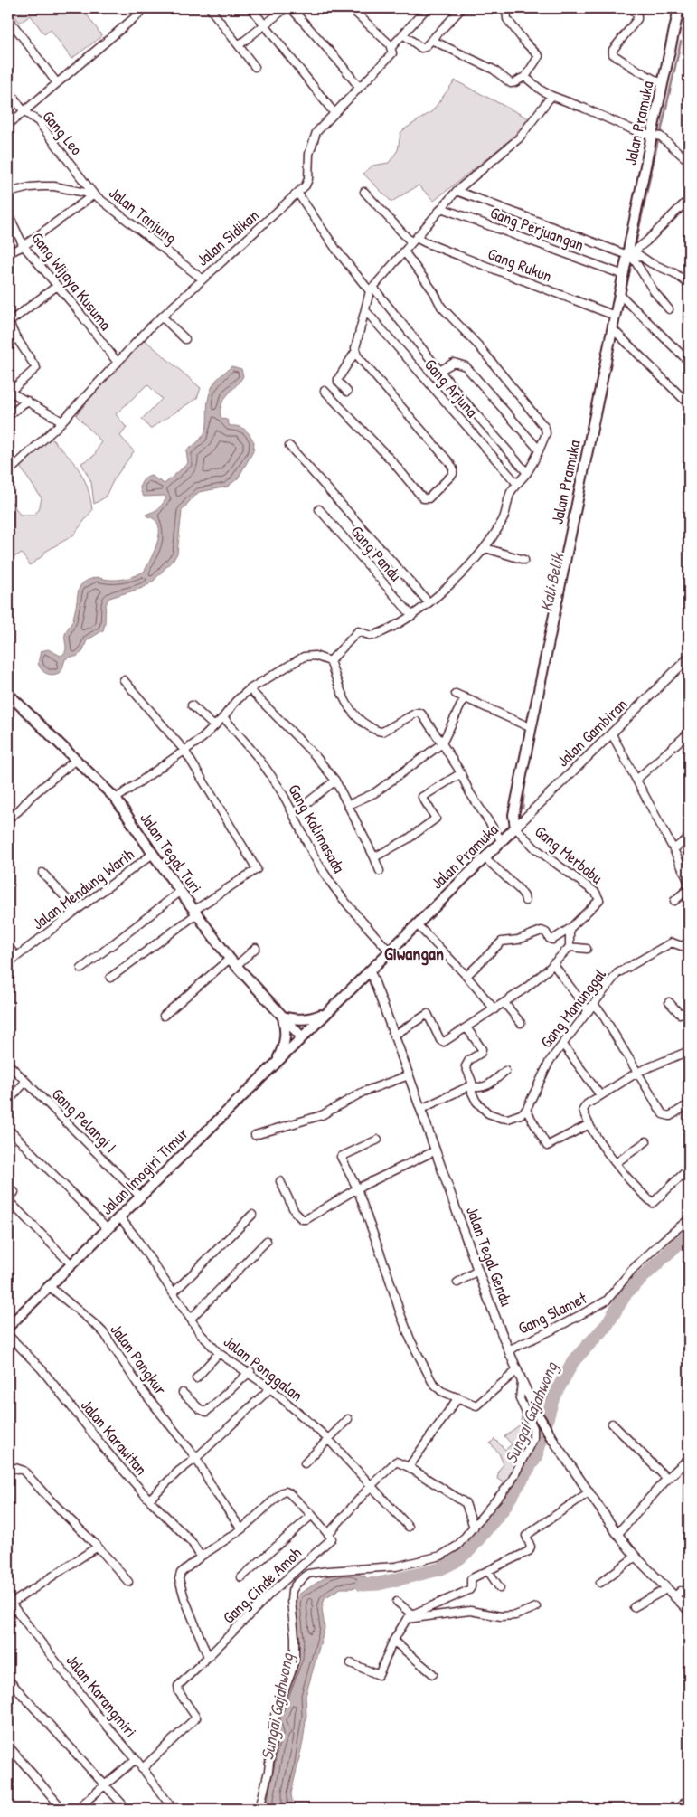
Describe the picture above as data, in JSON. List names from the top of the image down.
{
  "streets": {
    "main road": [
      "Jalan Pramuka",
      "Jalan Tegal Turi",
      "Jalan Imogiri Timur",
      "Jalan Tegal Gendu"
    ],
    "street": [
      "Gang Leo",
      "Jalan Tanjung",
      "Gang Perjuangan",
      "Jalan Sidikan",
      "Gang Rukun",
      "Gang Wijaya Kusuma",
      "Gang Arjuna",
      "Gang Pandu",
      "Jalan Gambiran",
      "Gang Kalimasada",
      "Gang Merbabu",
      "Jalan Mendung Warih",
      "Gang Manunggal",
      "Gang Pelangi I",
      "Gang Slamet",
      "Jalan Pangkur",
      "Jalan Ponggalan",
      "Jalan Karawitan",
      "Gang Cinde Amoh",
      "Jalan Karangmiri"
    ]
  },
  "crossings": [
    ["Jalan Pramuka", "Gang Perjuangan"],
    ["Jalan Pramuka", "Gang Rukun"],
    ["Jalan Pramuka", "Jalan Gambiran"],
    ["Jalan Pramuka", "Gang Kalimasada"],
    ["Jalan Pramuka", "Jalan Tegal Turi"],
    ["Jalan Pramuka", "Gang Merbabu"],
    ["Jalan Pramuka", "Jalan Imogiri Timur"],
    ["Jalan Pramuka", "Jalan Tegal Gendu"],
    ["Gang Leo", "Jalan Tanjung"],
    ["Jalan Tanjung", "Jalan Sidikan"],
    ["Jalan Sidikan", "Gang Wijaya Kusuma"],
    ["Jalan Gambiran", "Gang Merbabu"],
    ["Jalan Tegal Turi", "Jalan Mendung Warih"],
    ["Jalan Tegal Turi", "Jalan Imogiri Timur"],
    ["Gang Pelangi I", "Jalan Imogiri Timur"],
    ["Jalan Imogiri Timur", "Jalan Pangkur"],
    ["Jalan Imogiri Timur", "Jalan Ponggalan"],
    ["Jalan Tegal Gendu", "Gang Slamet"]
  ],
  "districts": ["Giwangan"],
  "water": ["Kali Belik", "Sungai Gajahwong"]
}
